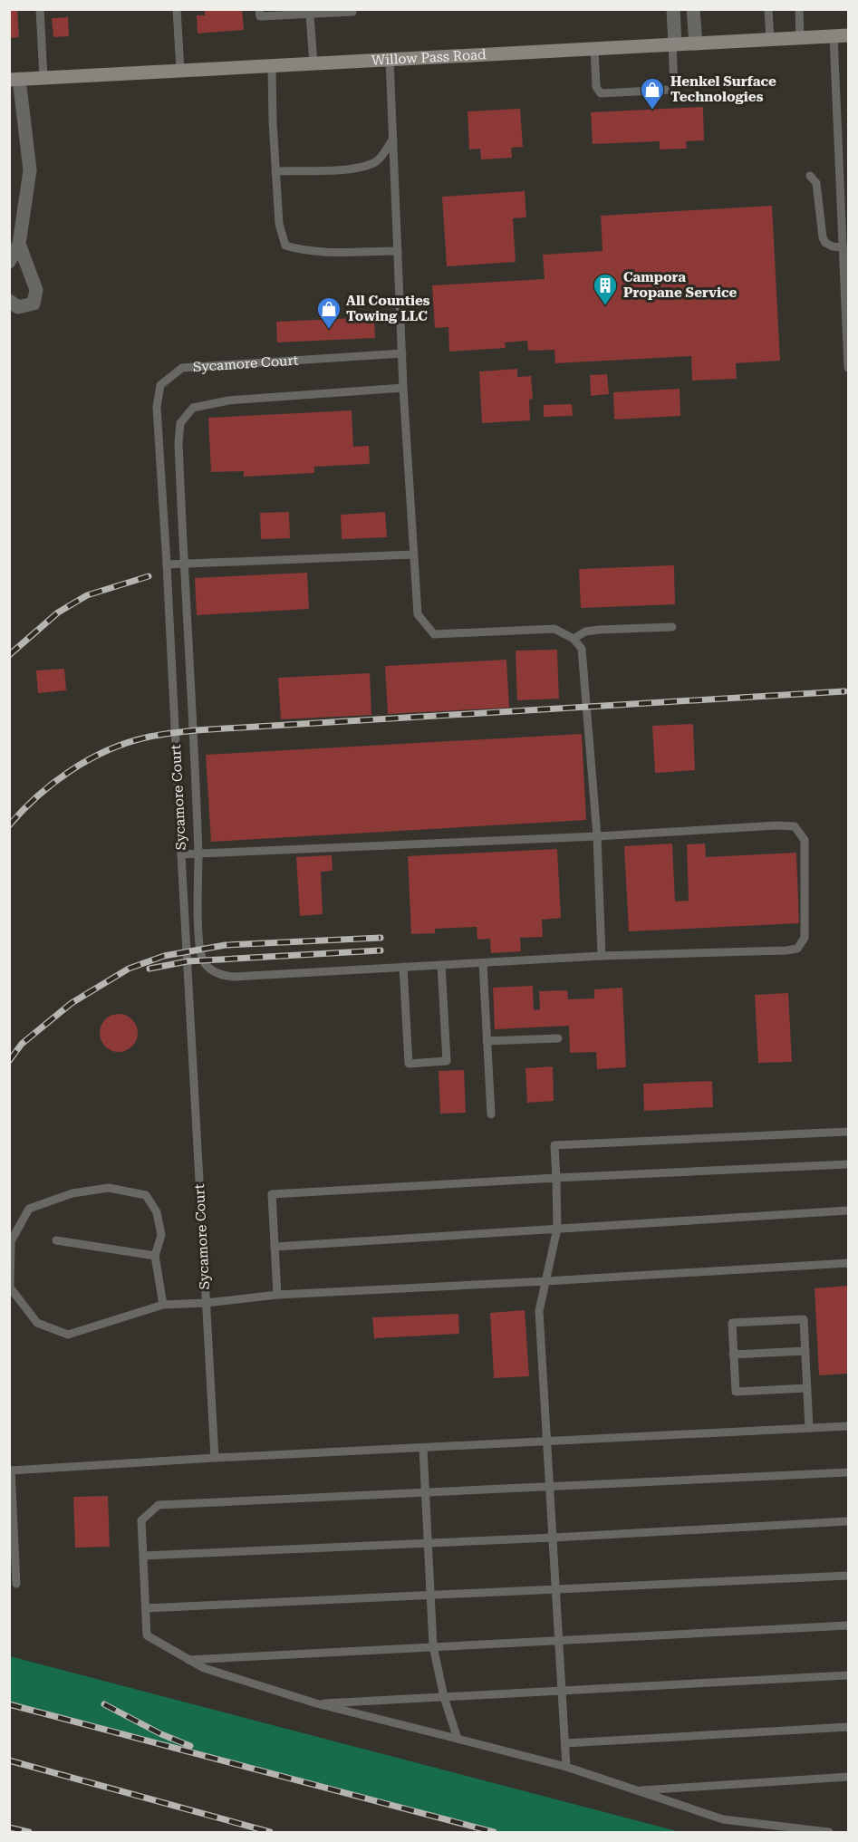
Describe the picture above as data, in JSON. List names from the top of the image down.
{
  "streets": {
    "main road": ["Willow Pass Road"],
    "lane": ["Sycamore Court"]
  },
  "places": {
    "shop": ["Henkel Surface Technologies", "All Counties Towing LLC"],
    "building": ["Campora Propane Service"]
  }
}
